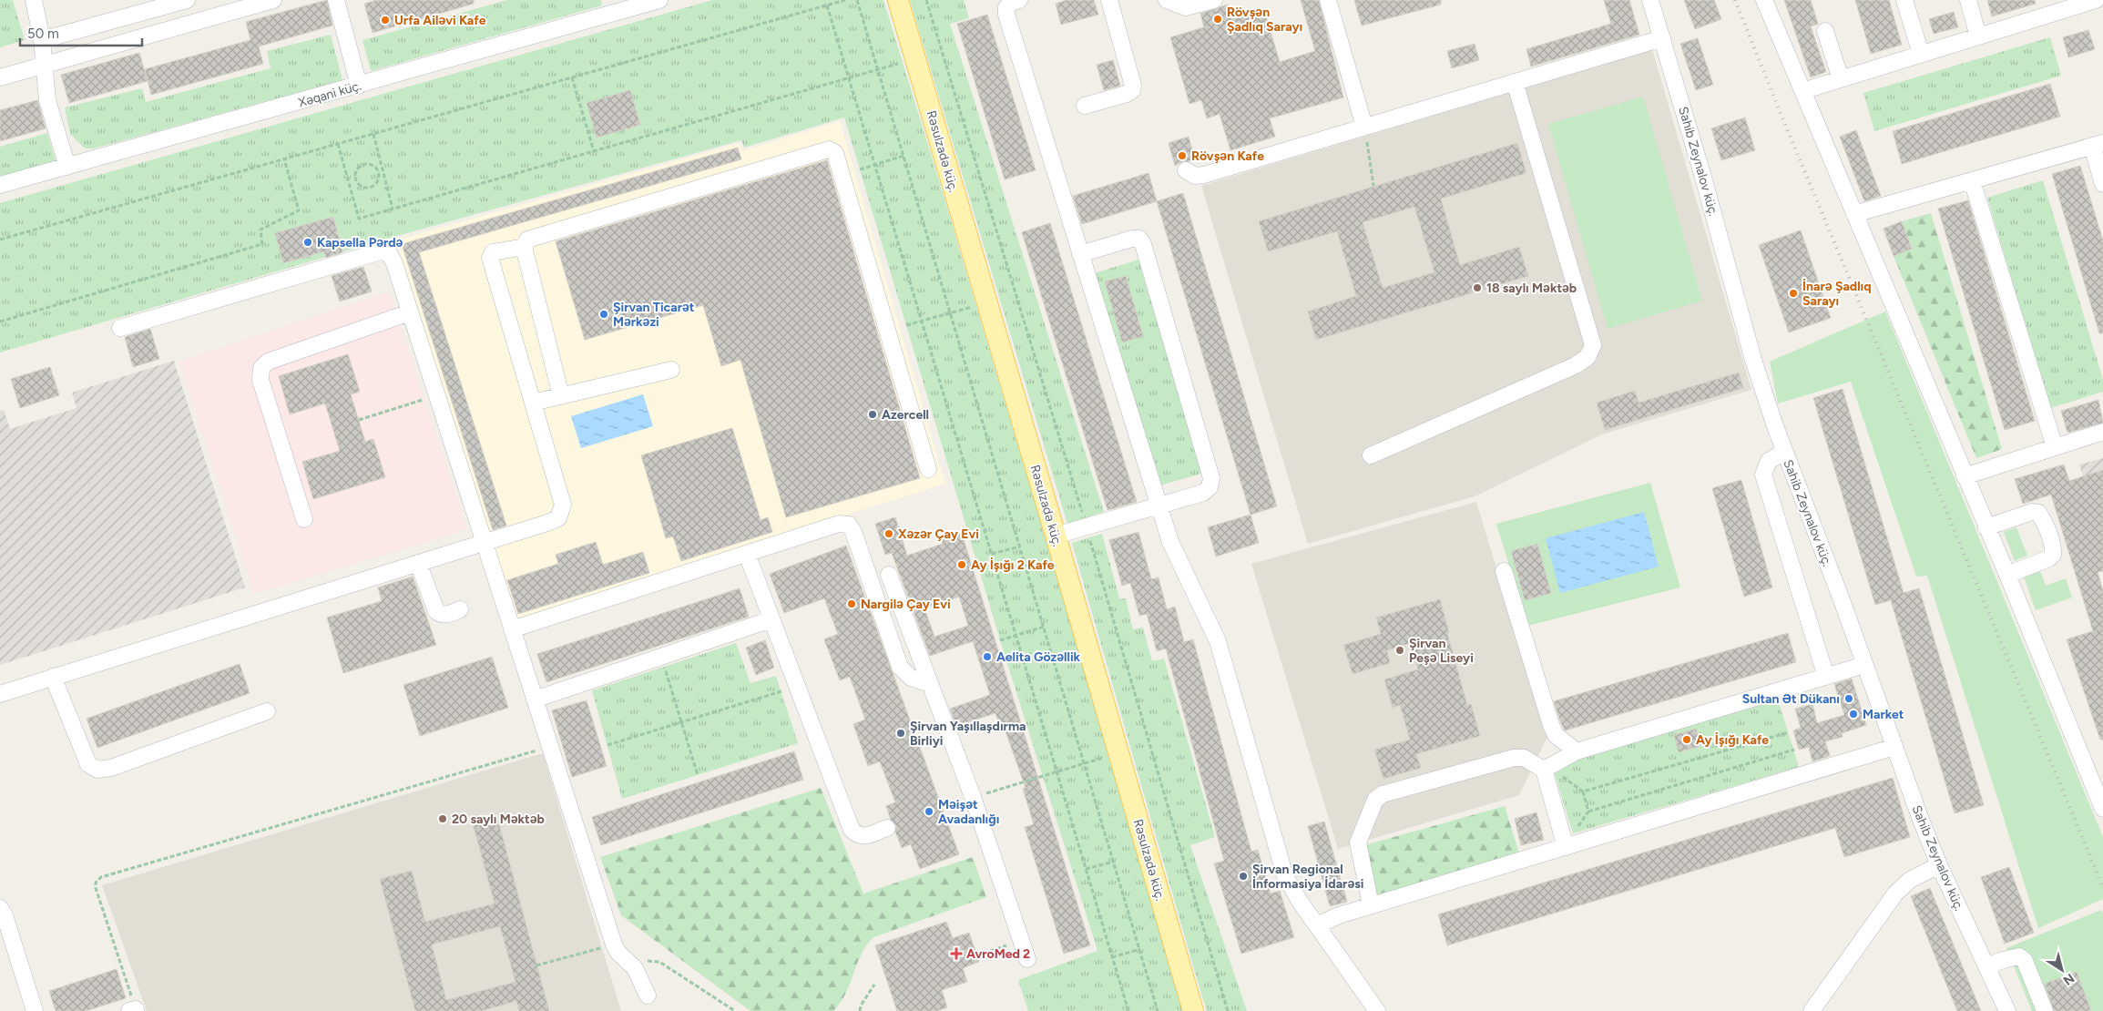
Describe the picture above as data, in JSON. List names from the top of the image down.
{
  "streets": {
    "main road": ["Rəsulzadə küç."],
    "street": ["Xəqani küç.", "Sahib Zeynalov küç."]
  },
  "places": {
    "other": [
      "Rövşən Şadlıq Sarayı",
      "Urfa Ailəvi Kafe",
      "Rövşən Kafe",
      "Kapsella Pərdə",
      "18 saylı Məktəb",
      "İnarə Şadlıq Sarayı",
      "Şirvan Ticarət Mərkəzi",
      "Azercell",
      "Xəzər Çay Evi",
      "Ay İşığı 2 Kafe",
      "Nargilə Çay Evi",
      "Şirvan Peşə Liseyi",
      "Aelita Gözəllik",
      "Sultan Ət Dükanı",
      "Market",
      "Şirvan Yaşıllaşdırma Birliyi",
      "Ay İşığı Kafe",
      "Məişət Avadanlığı",
      "20 saylı Məktəb",
      "Şirvan Regional İnformasiya İdarəsi"
    ],
    "health": ["AvroMed 2"]
  },
  "scale_bar": "50 m",
  "north": "bottom right"
}
